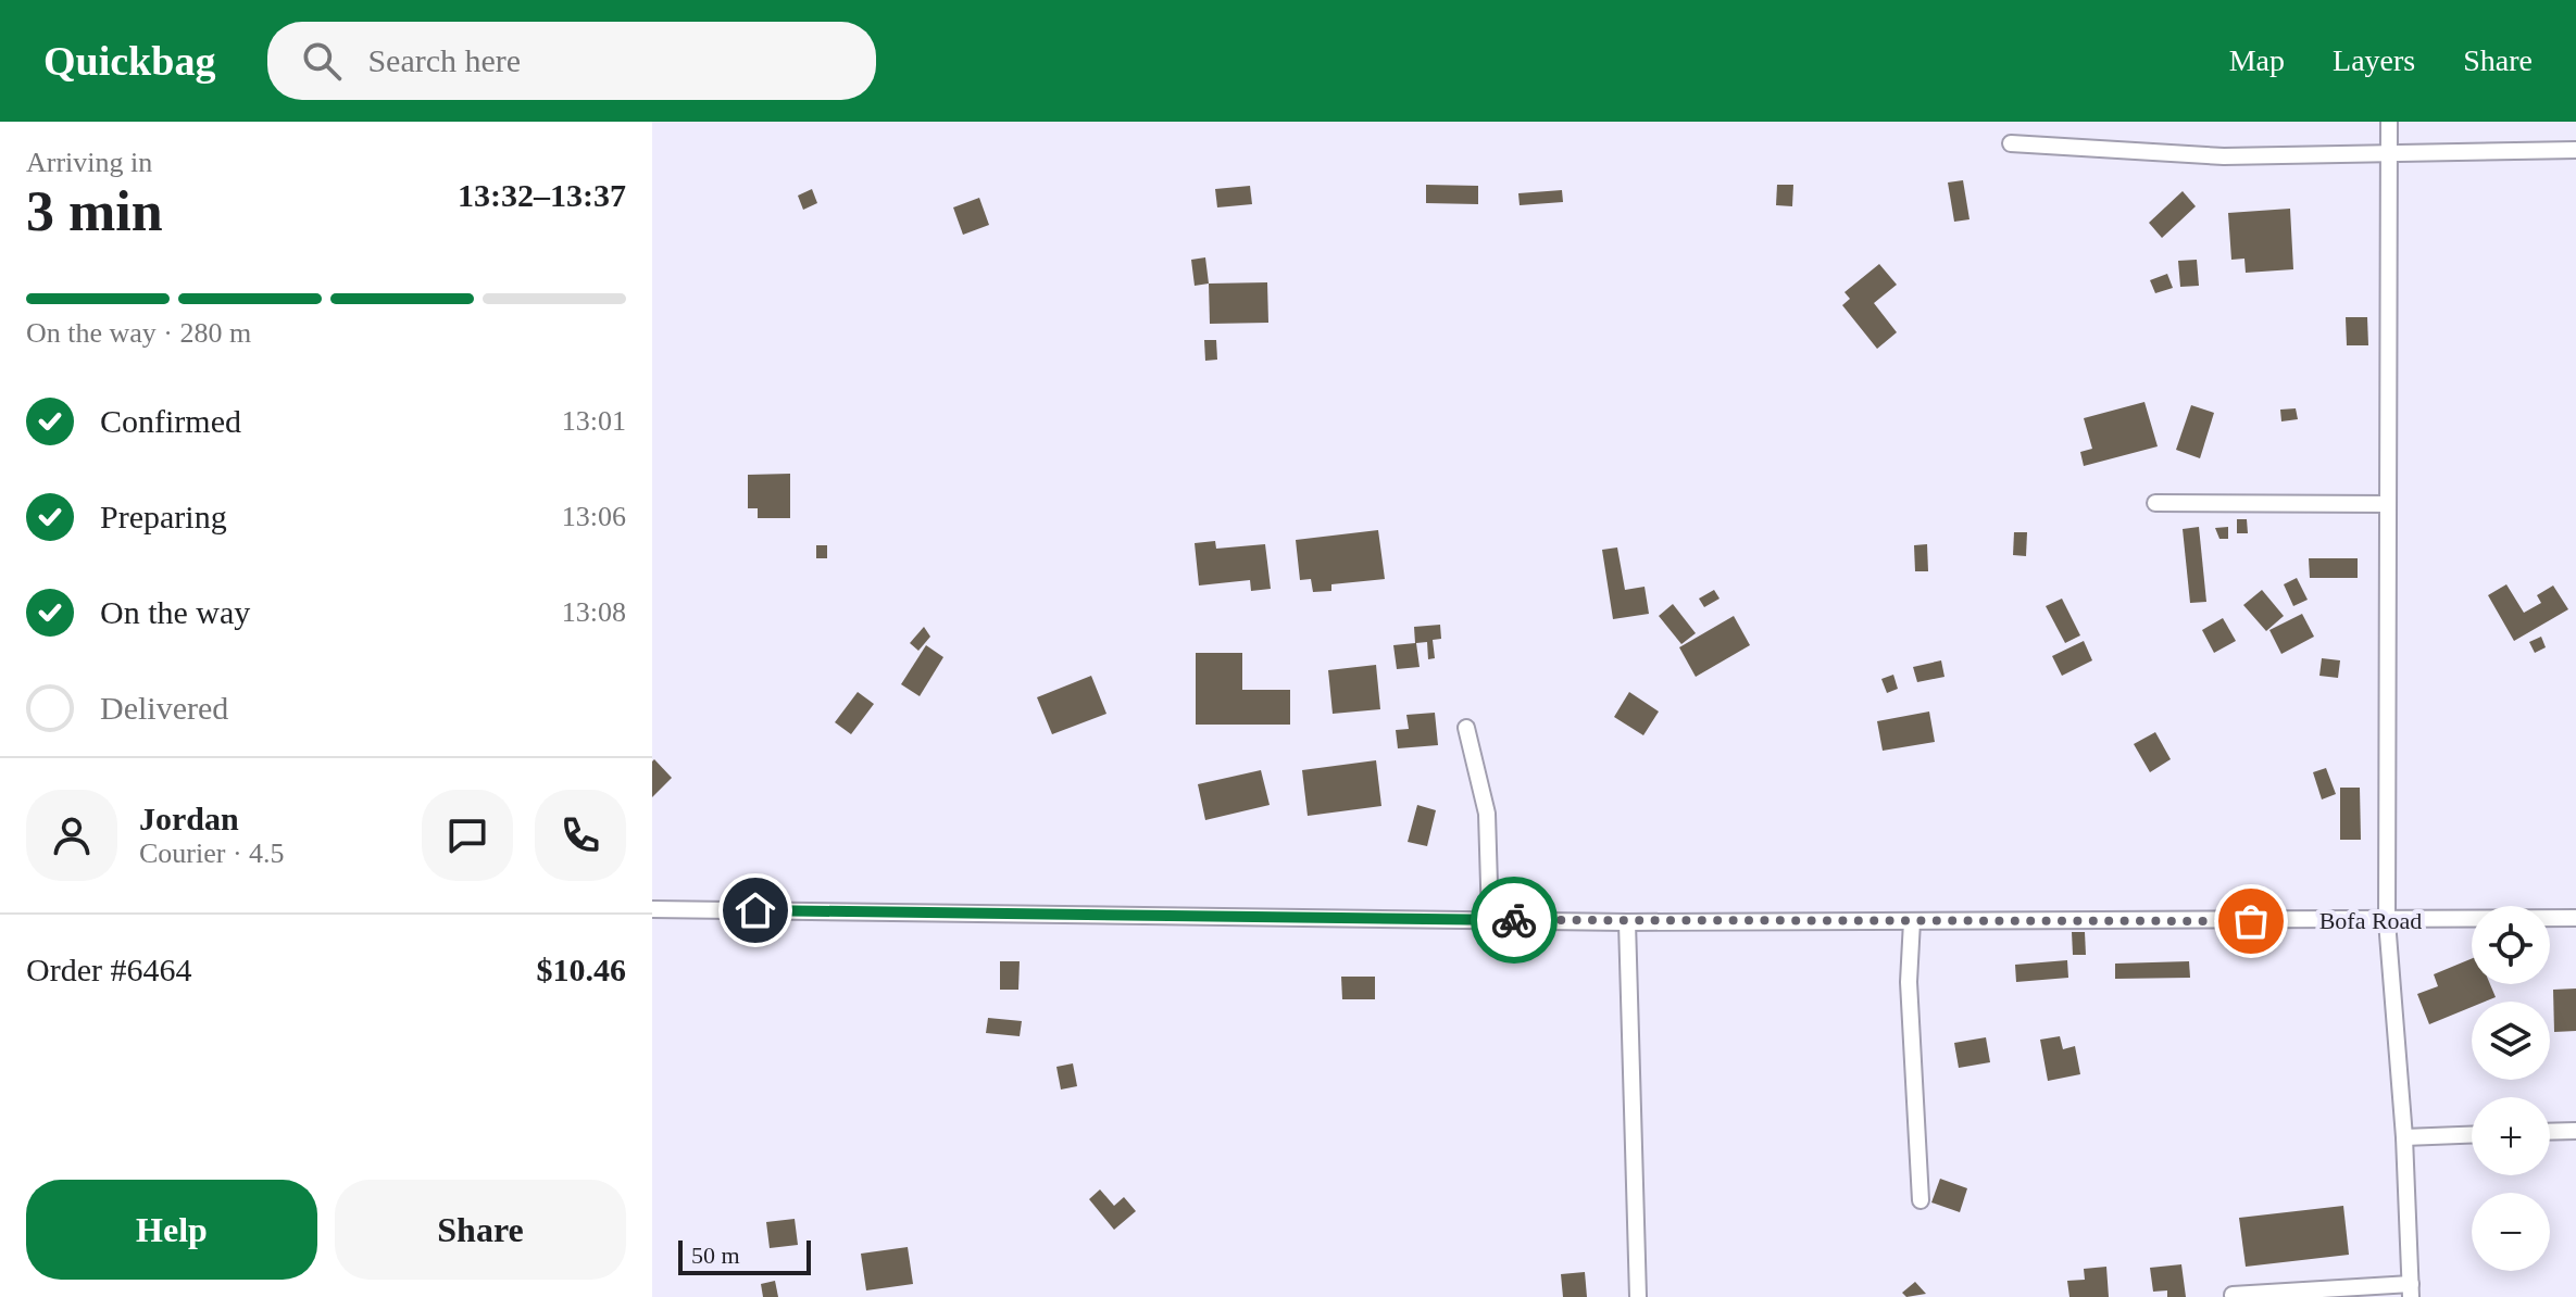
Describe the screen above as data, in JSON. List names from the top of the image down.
{
  "streets": {
    "street": ["Bofa Road"]
  },
  "scale_bar": "50 m",
  "page": {
    "header": "Quickbag",
    "search": "Search here",
    "nav": ["Map", "Layers", "Share"],
    "heading": ["3 min", "Arriving in", "13:32–13:37"],
    "panel": [
      "Jordan",
      "Courier · 4.5",
      "Order #6464",
      "$10.46"
    ],
    "bar": "On the way · 280 m",
    "list": [
      ["Confirmed", "13:01"],
      ["Preparing", "13:06"],
      ["On the way", "13:08"],
      "Delivered"
    ],
    "map_buttons": ["+", "−"],
    "buttons": ["Help", "Share"],
    "scale": "50 m"
  }
}
